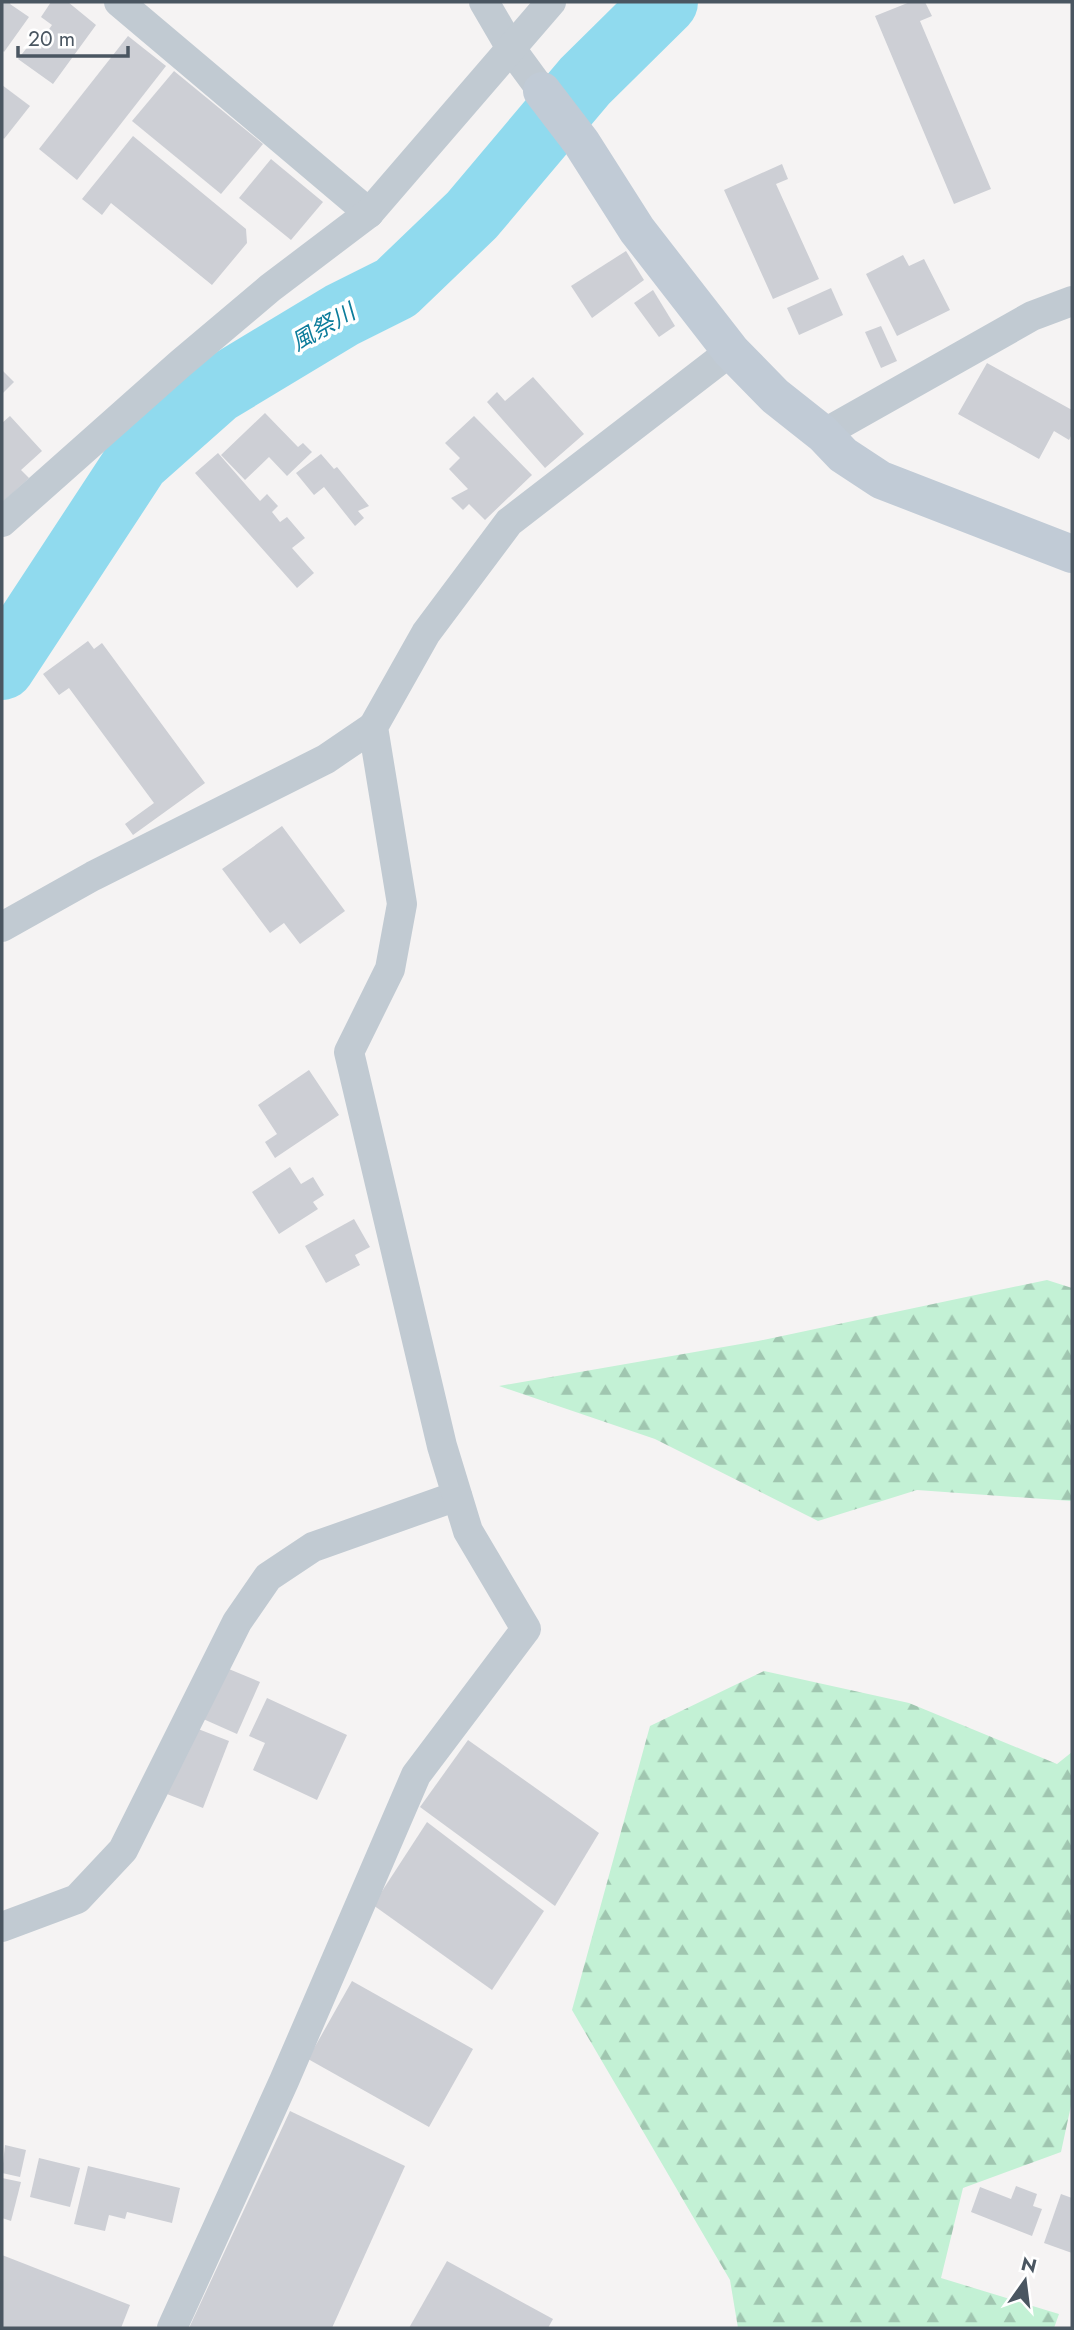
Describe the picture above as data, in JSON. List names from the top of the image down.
{
  "water": ["風祭川"],
  "scale_bar": "20 m",
  "north": "top"
}
